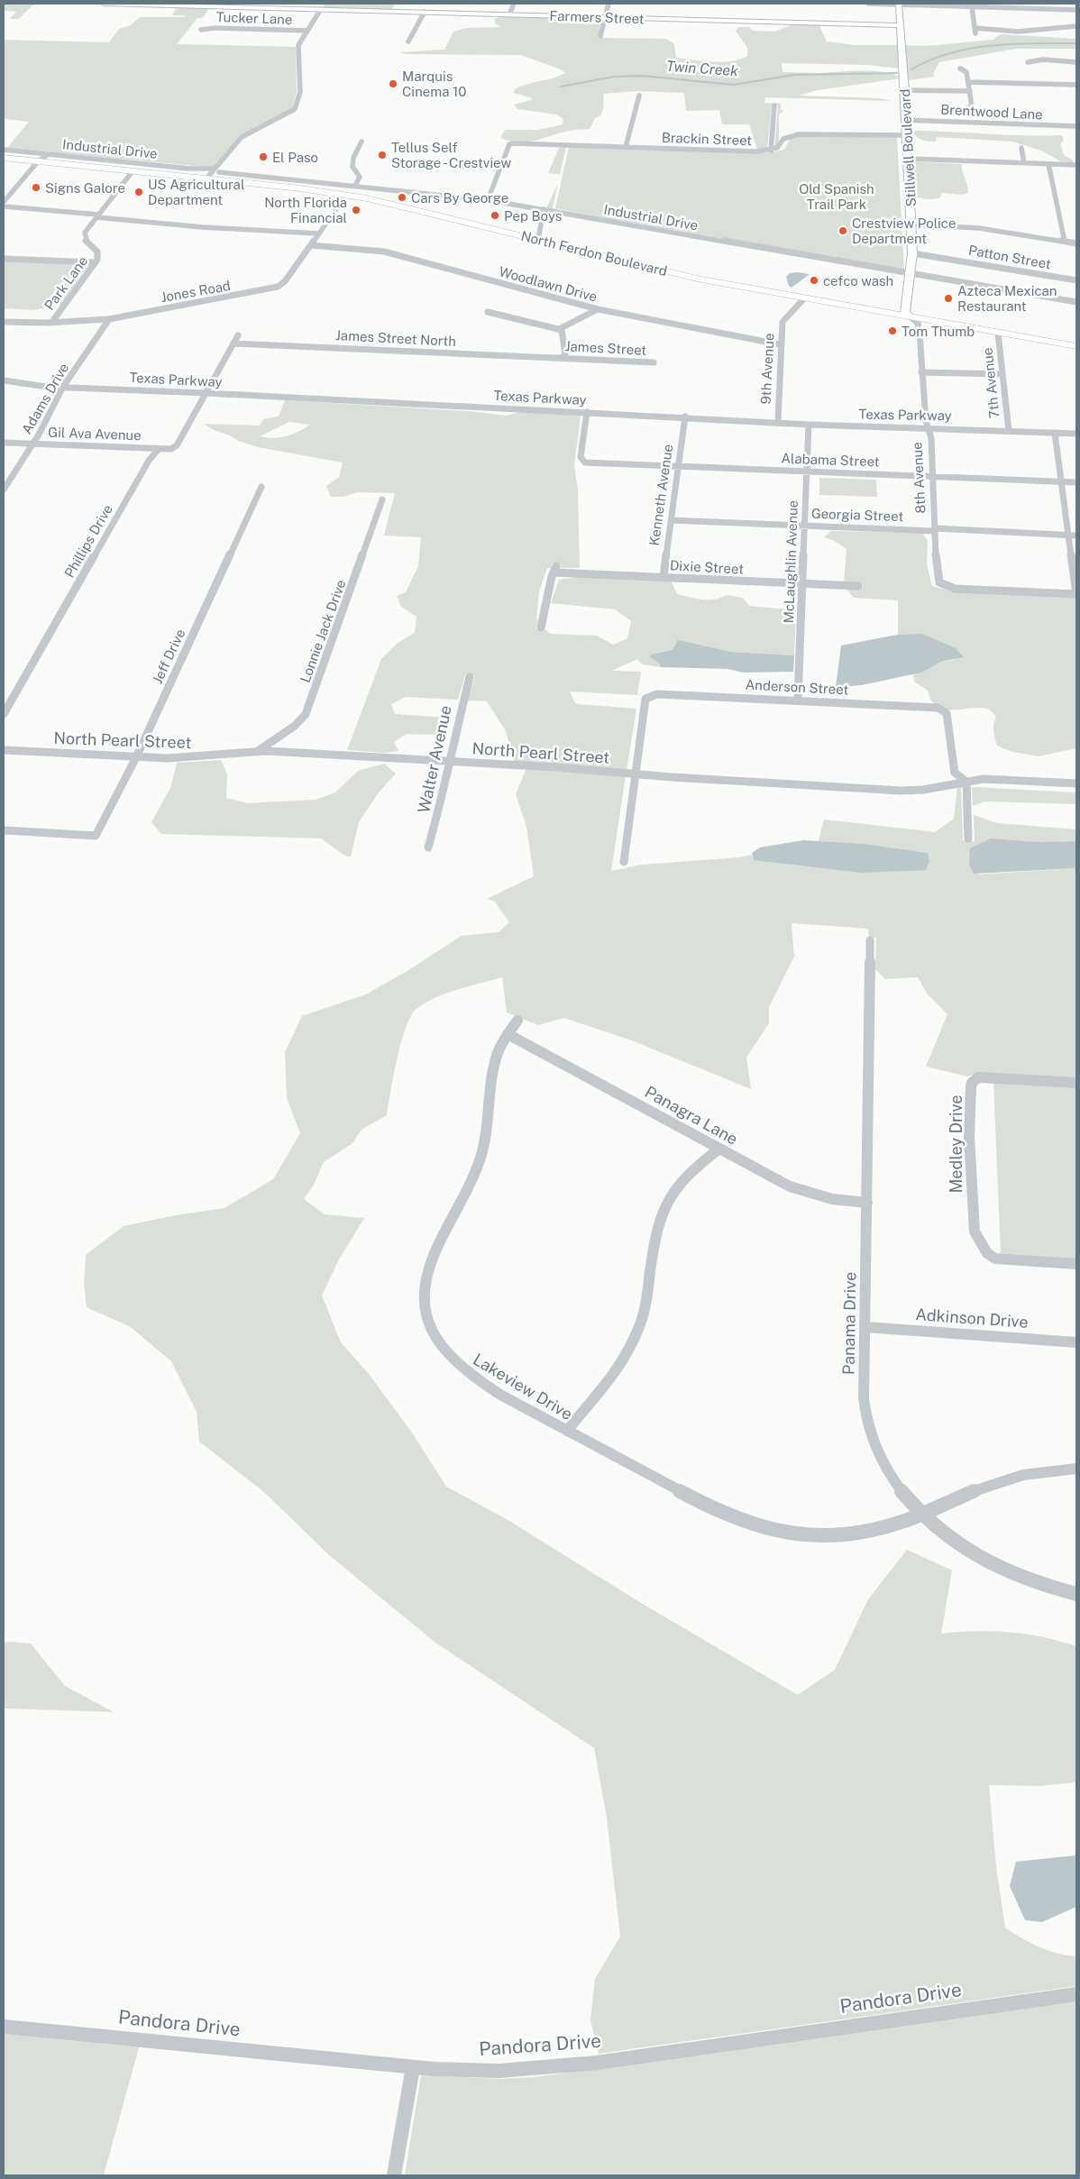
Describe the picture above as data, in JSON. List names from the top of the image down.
{
  "streets": {
    "main road": ["North Ferdon Boulevard"],
    "street": [
      "Farmers Street",
      "Tucker Lane",
      "Brentwood Lane",
      "Brackin Street",
      "Stillwell Boulevard",
      "Industrial Drive",
      "Patton Street",
      "Park Lane",
      "Woodlawn Drive",
      "Jones Road",
      "James Street North",
      "James Street",
      "9th Avenue",
      "Texas Parkway",
      "7th Avenue",
      "Adams Drive",
      "Gil Ava Avenue",
      "Alabama Street",
      "8th Avenue",
      "Kenneth Avenue",
      "Georgia Street",
      "Phillips Drive",
      "McLaughlin Avenue",
      "Dixie Street",
      "Lonnie Jack Drive",
      "Jeff Drive",
      "Anderson Street",
      "North Pearl Street",
      "Walter Avenue",
      "Panagra Lane",
      "Medley Drive",
      "Adkinson Drive",
      "Panama Drive",
      "Lakeview Drive",
      "Pandora Drive"
    ]
  },
  "crossings": [
    ["Farmers Street", "Stillwell Boulevard"],
    ["Brentwood Lane", "Stillwell Boulevard"],
    ["Brackin Street", "Stillwell Boulevard"],
    ["Brackin Street", "Industrial Drive"],
    ["Stillwell Boulevard", "Industrial Drive"],
    ["Stillwell Boulevard", "North Ferdon Boulevard"],
    ["Stillwell Boulevard", "Patton Street"],
    ["Stillwell Boulevard", "8th Avenue"],
    ["North Ferdon Boulevard", "Park Lane"],
    ["North Ferdon Boulevard", "Jones Road"],
    ["North Ferdon Boulevard", "9th Avenue"],
    ["North Ferdon Boulevard", "7th Avenue"],
    ["North Ferdon Boulevard", "8th Avenue"],
    ["Park Lane", "Jones Road"],
    ["Woodlawn Drive", "Jones Road"],
    ["Woodlawn Drive", "9th Avenue"],
    ["Jones Road", "Adams Drive"],
    ["James Street North", "James Street"],
    ["9th Avenue", "Texas Parkway"],
    ["Texas Parkway", "7th Avenue"],
    ["Texas Parkway", "Adams Drive"],
    ["Texas Parkway", "Alabama Street"],
    ["Texas Parkway", "8th Avenue"],
    ["Texas Parkway", "Kenneth Avenue"],
    ["Texas Parkway", "McLaughlin Avenue"],
    ["Adams Drive", "Gil Ava Avenue"],
    ["Gil Ava Avenue", "Phillips Drive"],
    ["Alabama Street", "8th Avenue"],
    ["Alabama Street", "Kenneth Avenue"],
    ["Alabama Street", "McLaughlin Avenue"],
    ["8th Avenue", "Georgia Street"],
    ["Kenneth Avenue", "Georgia Street"],
    ["Kenneth Avenue", "Dixie Street"],
    ["Georgia Street", "McLaughlin Avenue"],
    ["McLaughlin Avenue", "Dixie Street"],
    ["McLaughlin Avenue", "Anderson Street"],
    ["Lonnie Jack Drive", "North Pearl Street"],
    ["Jeff Drive", "North Pearl Street"],
    ["Anderson Street", "North Pearl Street"],
    ["North Pearl Street", "Walter Avenue"],
    ["Panagra Lane", "Panama Drive"],
    ["Panagra Lane", "Lakeview Drive"],
    ["Adkinson Drive", "Panama Drive"],
    ["Panama Drive", "Lakeview Drive"]
  ],
  "water": ["Twin Creek"],
  "parks": ["Old Spanish Trail Park"],
  "places": [
    "Marquis Cinema 10",
    "Tellus Self Storage - Crestview",
    "El Paso",
    "Signs Galore",
    "US Agricultural Department",
    "Cars By George",
    "North Florida Financial",
    "Pep Boys",
    "Crestview Police Department",
    "cefco wash",
    "Azteca Mexican Restaurant",
    "Tom Thumb"
  ]
}
